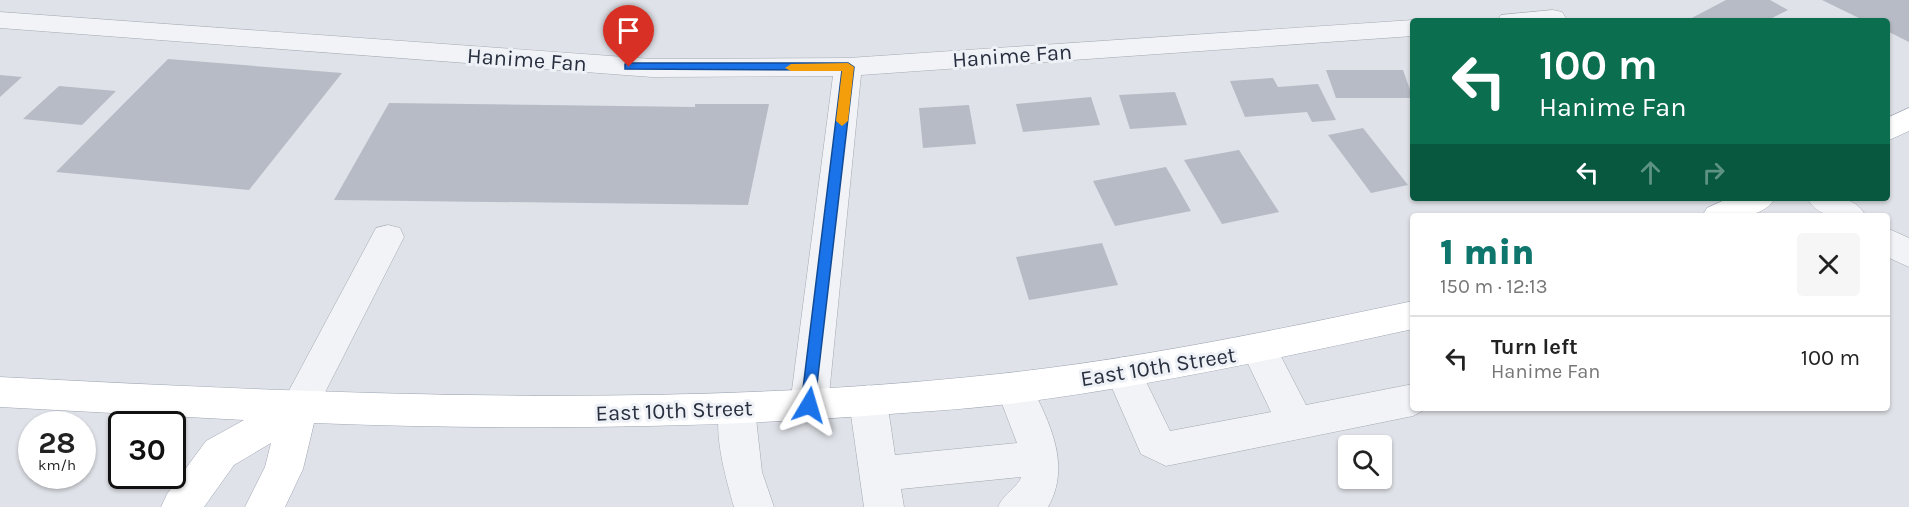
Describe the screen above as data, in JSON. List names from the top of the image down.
{
  "streets": {
    "main road": ["East 10th Street"],
    "street": ["Hanime Fan"]
  },
  "page": {
    "turn": ["100 m", "Hanime Fan"],
    "heading": ["1 min", "150 m · 12:13"],
    "list": [
      {
        "name": "Turn left",
        "note": "Hanime Fan",
        "value": "100 m"
      }
    ],
    "speed": "28 km/h",
    "limit": "30"
  }
}
